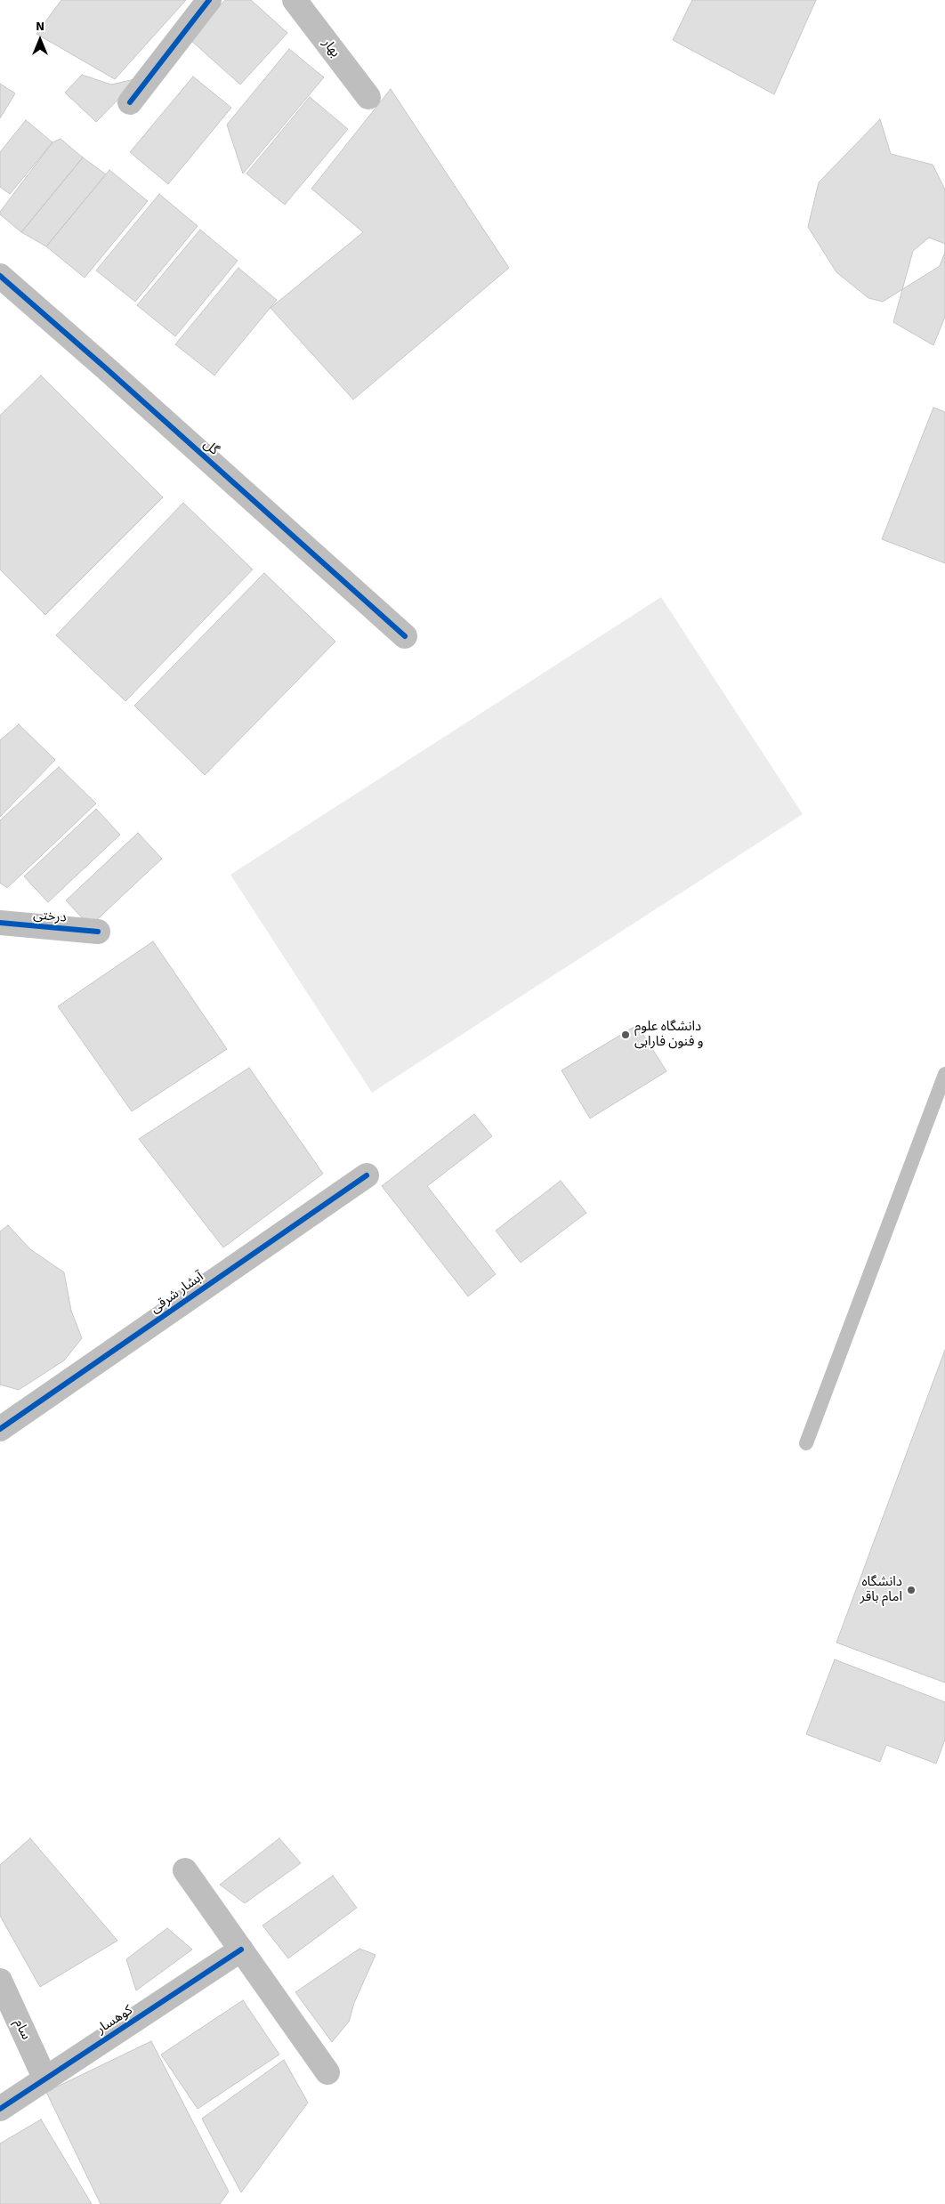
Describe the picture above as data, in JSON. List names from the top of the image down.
{
  "streets": {
    "street": [
      "بهار",
      "گل",
      "درختی",
      "آبشار شرقی",
      "کوهسار",
      "سام"
    ]
  },
  "crossings": [
    ["کوهسار", "سام"]
  ],
  "places": ["دانشگاه علوم و فنون فارابی", "دانشگاه امام باقر"],
  "north": "top"
}
